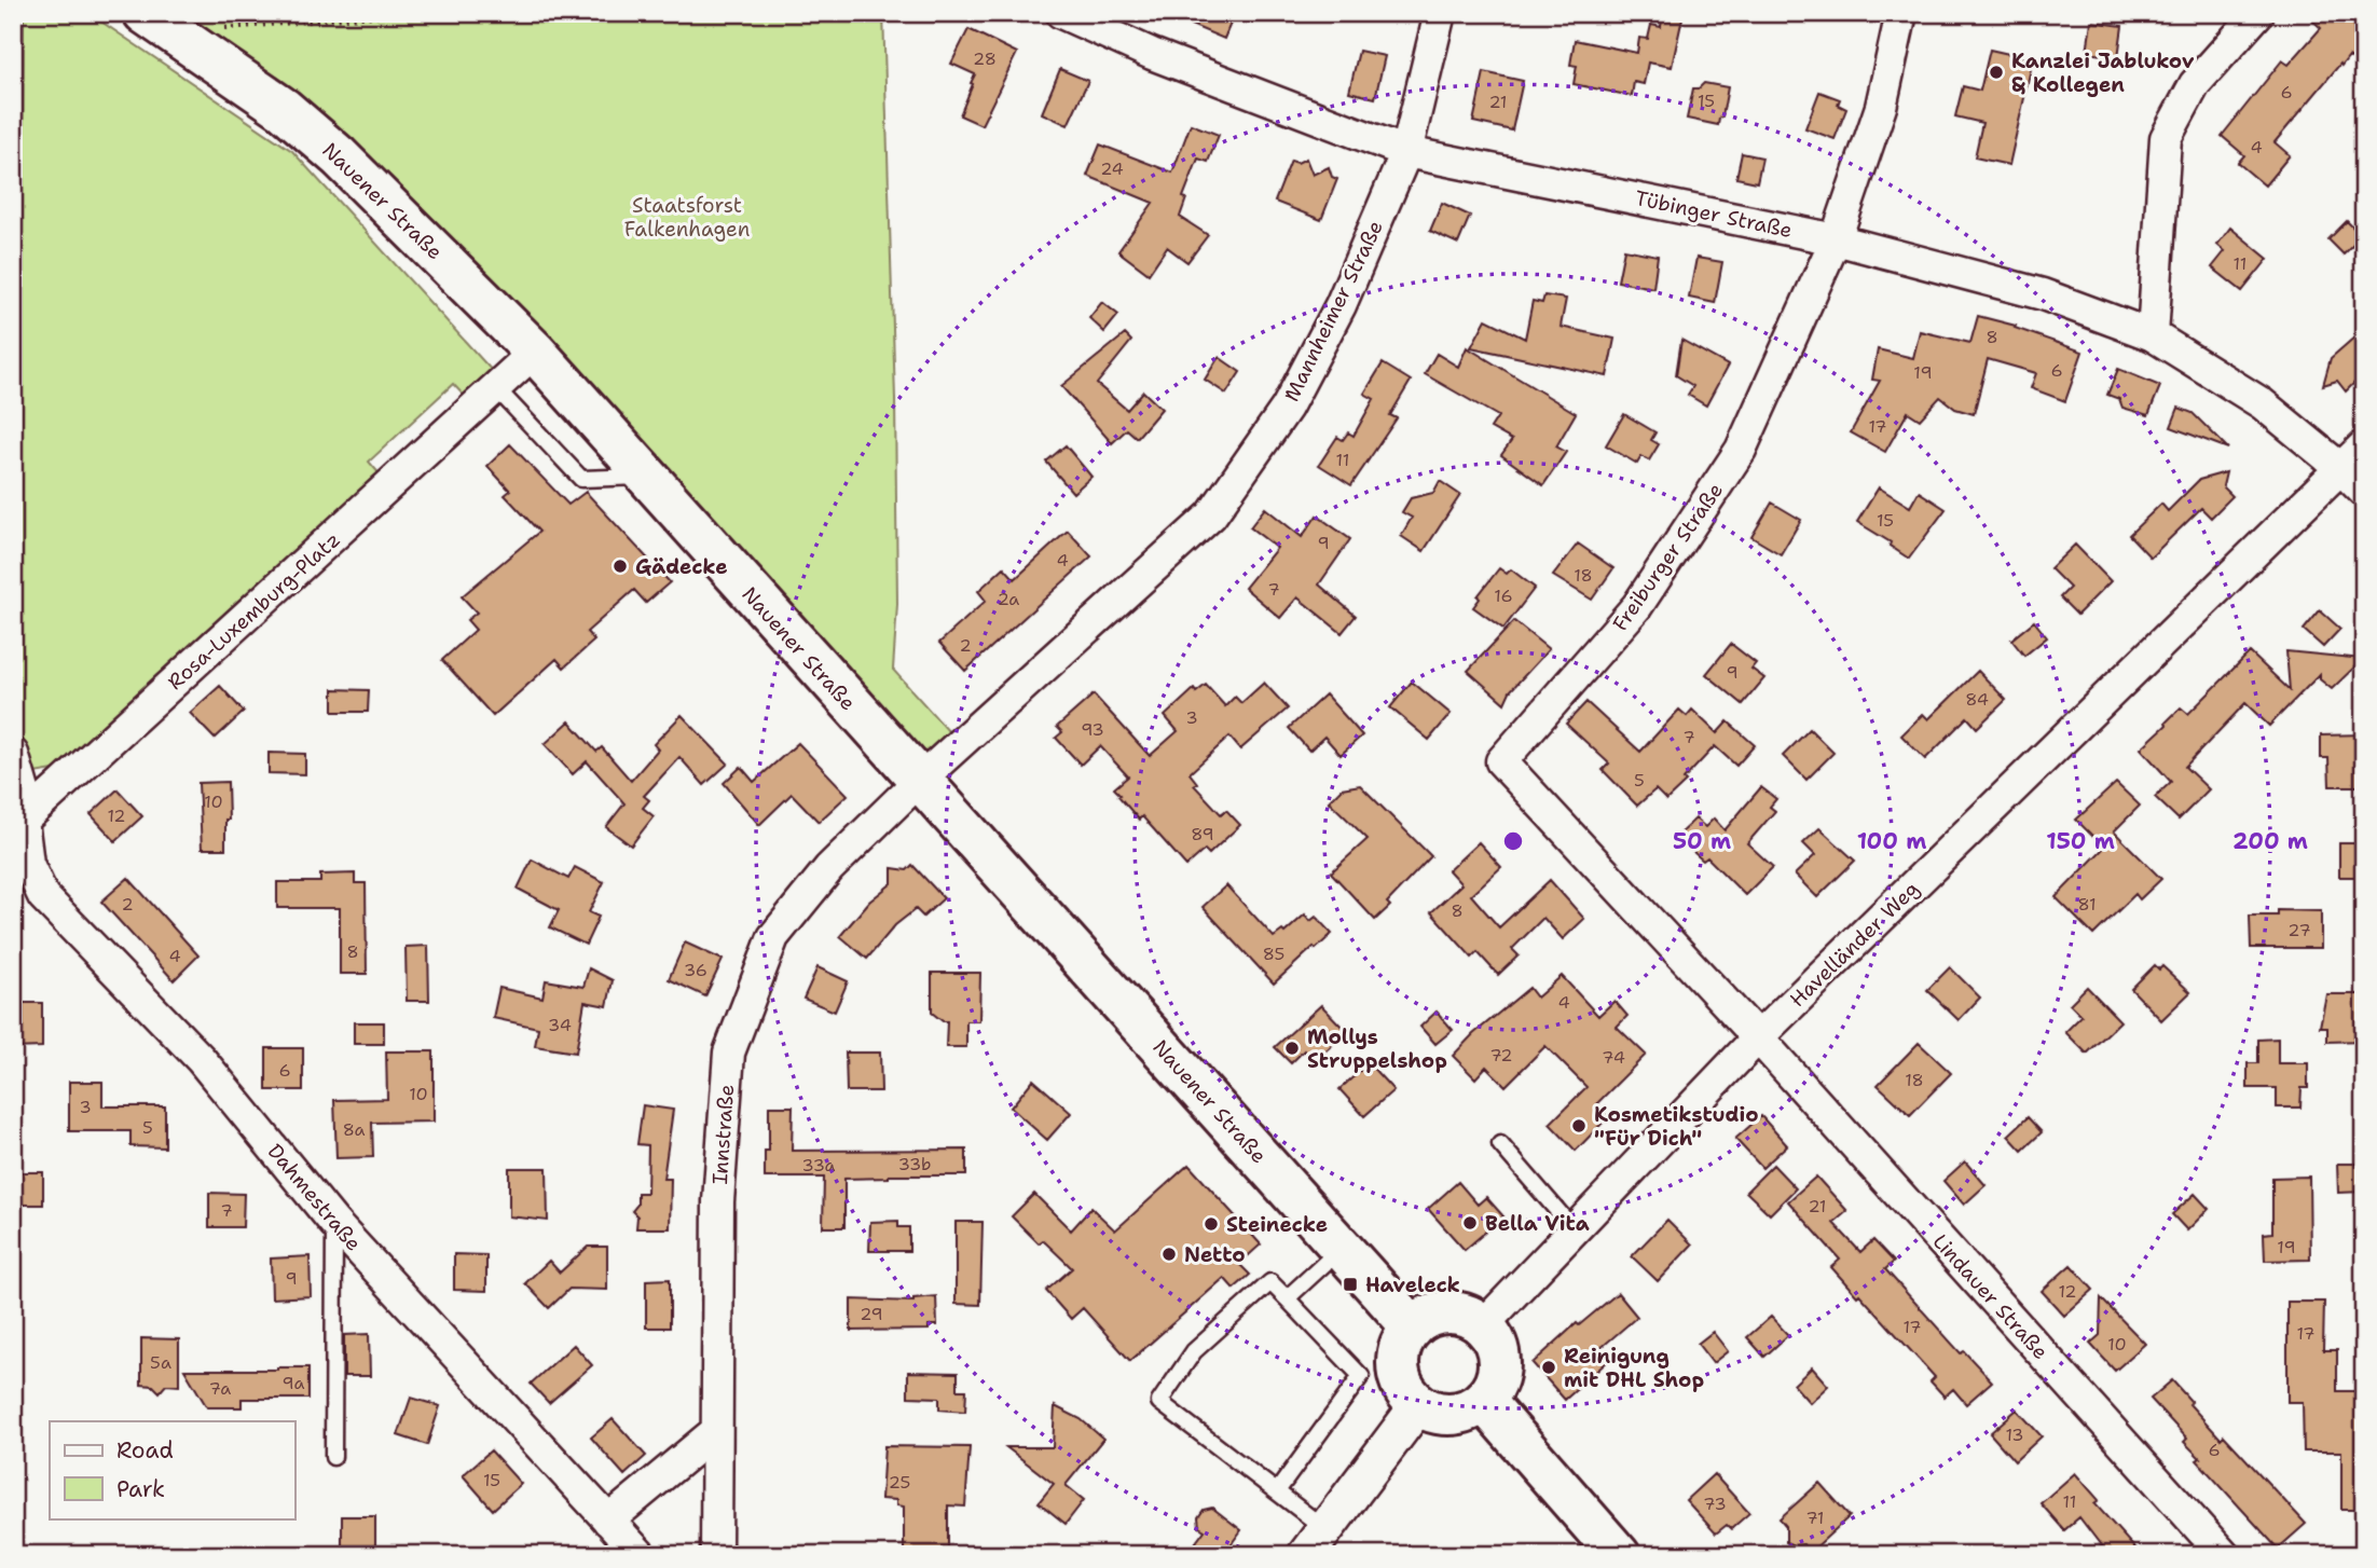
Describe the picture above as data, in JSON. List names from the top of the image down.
{
  "streets": {
    "main road": ["Nauener Straße"],
    "street": [
      "Tübinger Straße",
      "Mannheimer Straße",
      "Freiburger Straße",
      "Rosa-Luxemburg-Platz",
      "Havelländer Weg",
      "Innstraße",
      "Dahmestraße",
      "Lindauer Straße"
    ]
  },
  "crossings": [
    ["Nauener Straße", "Mannheimer Straße"],
    ["Nauener Straße", "Rosa-Luxemburg-Platz"],
    ["Nauener Straße", "Havelländer Weg"],
    ["Nauener Straße", "Innstraße"],
    ["Tübinger Straße", "Mannheimer Straße"],
    ["Tübinger Straße", "Freiburger Straße"],
    ["Tübinger Straße", "Havelländer Weg"],
    ["Mannheimer Straße", "Innstraße"],
    ["Freiburger Straße", "Havelländer Weg"],
    ["Freiburger Straße", "Lindauer Straße"],
    ["Rosa-Luxemburg-Platz", "Dahmestraße"],
    ["Havelländer Weg", "Lindauer Straße"]
  ],
  "parks": ["Staatsforst Falkenhagen"],
  "places": {
    "other": [
      "Kanzlei Jablukov & Kollegen",
      "Gädecke",
      "Mollys Struppelshop",
      "Kosmetikstudio \"Für Dich\"",
      "Bella Vita",
      "Steinecke",
      "Netto",
      "Reinigung mit DHL Shop"
    ],
    "transit": ["Haveleck"]
  },
  "house_numbers": [
    "28",
    "6",
    "15",
    "21",
    "4",
    "24",
    "11",
    "8",
    "6",
    "19",
    "17",
    "11",
    "15",
    "9",
    "4",
    "18",
    "7",
    "16",
    "2a",
    "2",
    "9",
    "84",
    "3",
    "93",
    "7",
    "5",
    "10",
    "12",
    "89",
    "2",
    "81",
    "8",
    "27",
    "8",
    "85",
    "4",
    "36",
    "4",
    "34",
    "72",
    "74",
    "6",
    "18",
    "10",
    "3",
    "5",
    "8a",
    "33b",
    "33a",
    "21",
    "7",
    "19",
    "9",
    "12",
    "29",
    "17",
    "17",
    "10",
    "5a",
    "9a",
    "7a",
    "13",
    "6",
    "15",
    "25",
    "11",
    "73",
    "71"
  ],
  "legend": ["Road", "Park"],
  "rings": [
    "50 m",
    "100 m",
    "150 m",
    "200 m"
  ]
}
